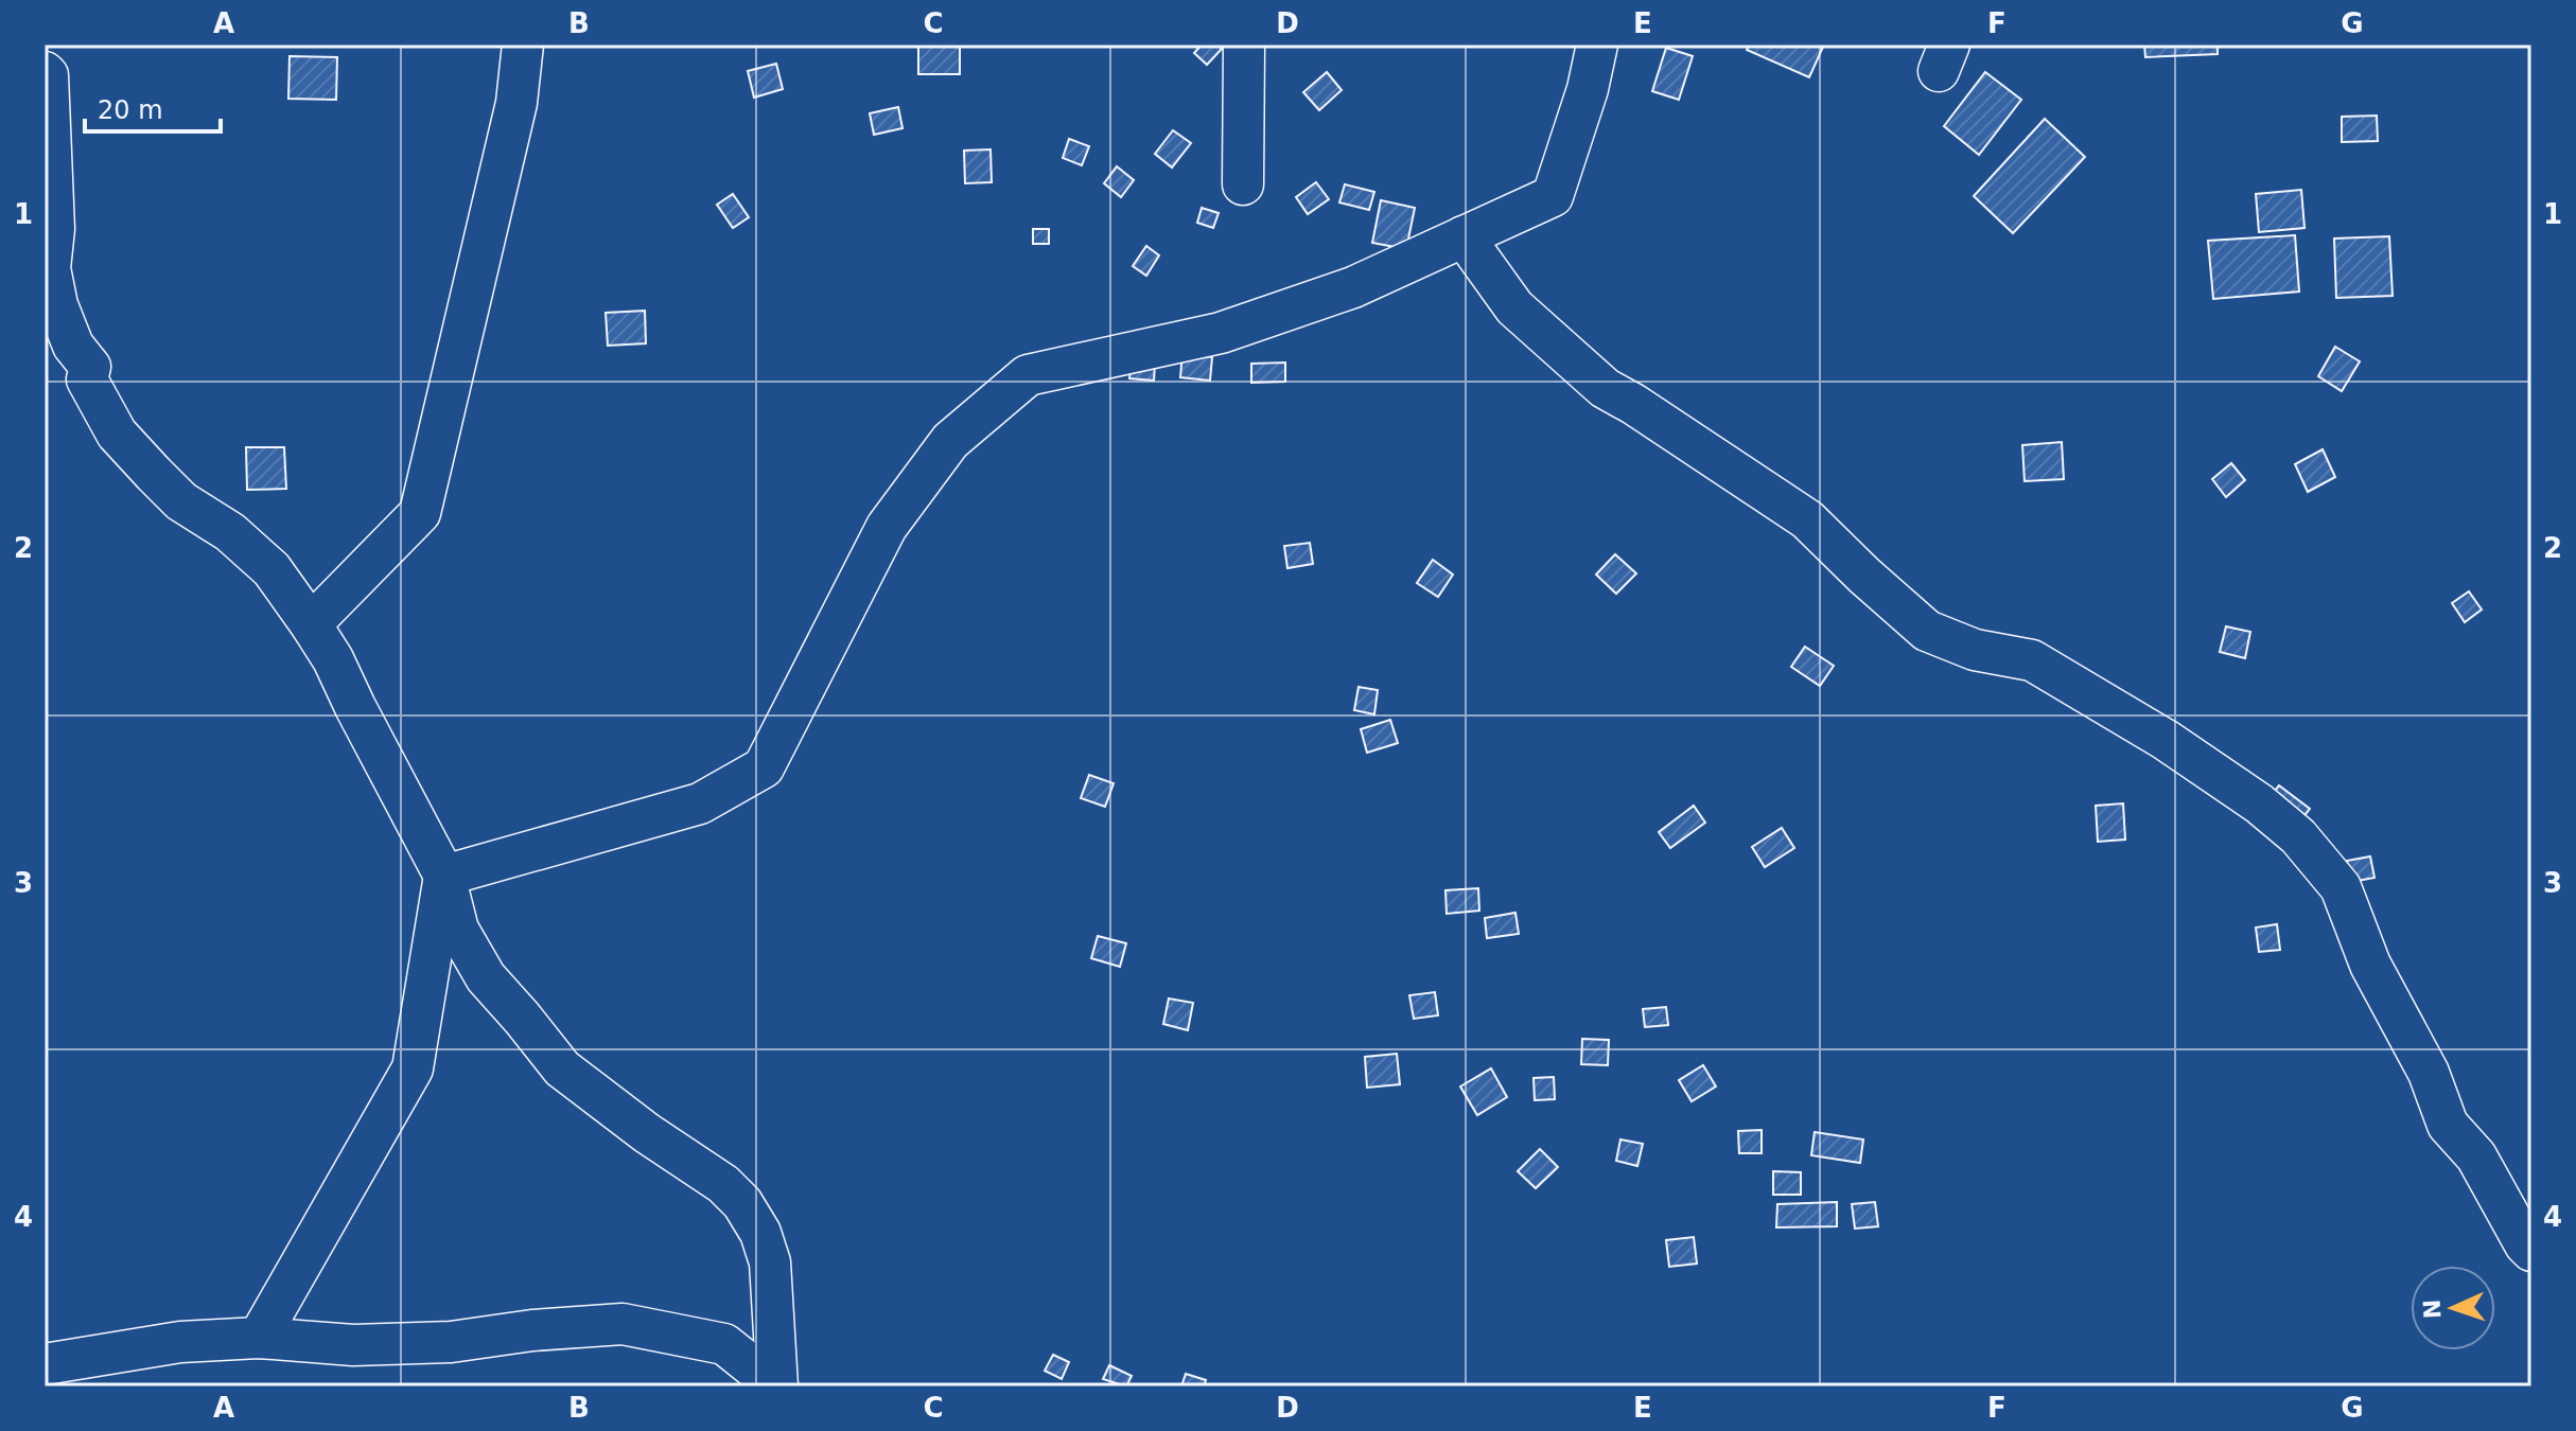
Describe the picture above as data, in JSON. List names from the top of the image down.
{
  "scale_bar": "20 m",
  "north": "left",
  "grid": {
    "columns": [
      "A",
      "B",
      "C",
      "D",
      "E",
      "F",
      "G"
    ],
    "rows": [
      "1",
      "2",
      "3",
      "4"
    ]
  }
}
